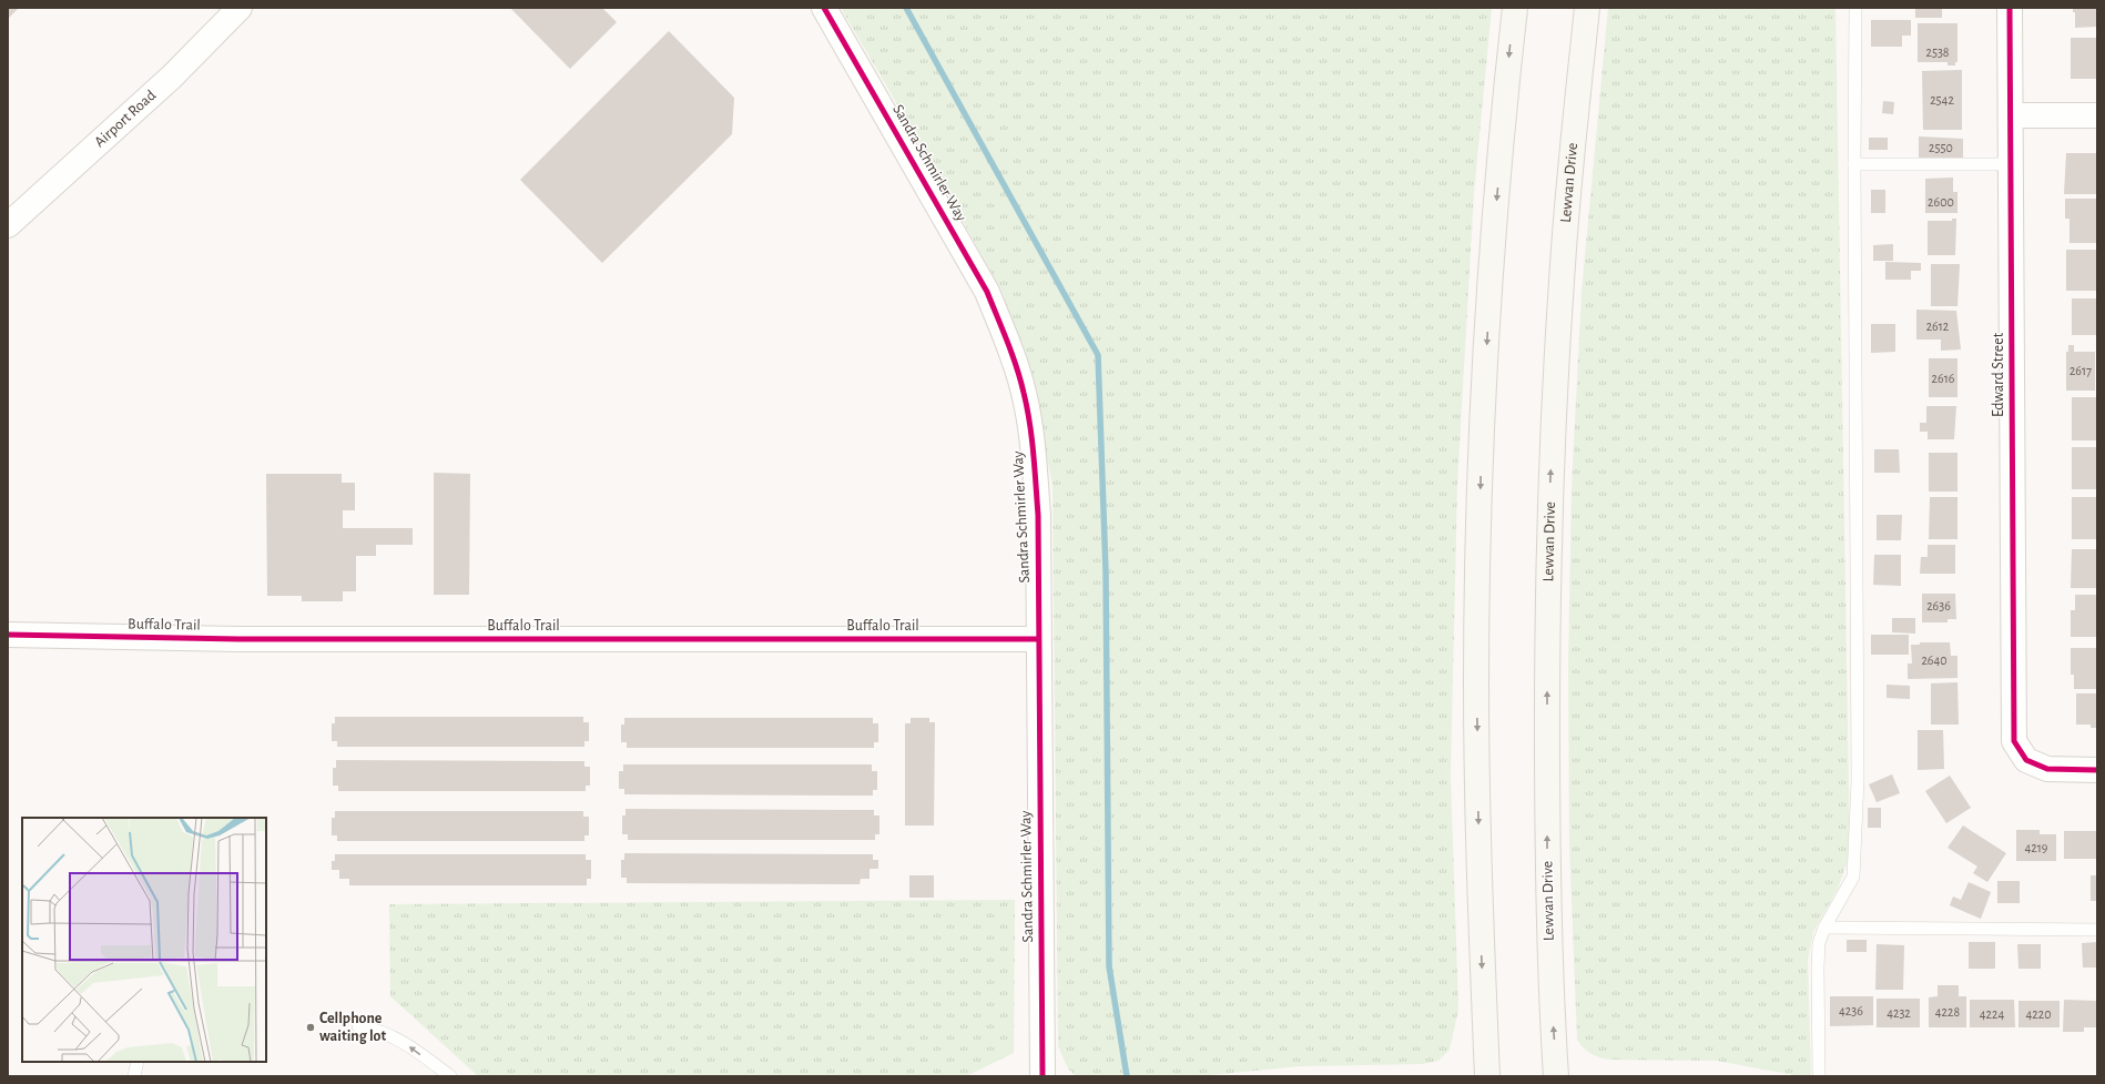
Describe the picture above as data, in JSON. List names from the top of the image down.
{
  "streets": {
    "main road": ["Lewvan Drive"],
    "street": [
      "Airport Road",
      "Sandra Schmirler Way",
      "Edward Street",
      "Buffalo Trail"
    ]
  },
  "crossings": [
    ["Sandra Schmirler Way", "Buffalo Trail"]
  ],
  "places": ["Cellphone waiting lot"],
  "house_numbers": [
    "2538",
    "2542",
    "2550",
    "2600",
    "2612",
    "2617",
    "2616",
    "2636",
    "2640",
    "4219",
    "4236",
    "4228",
    "4232",
    "4224",
    "4220"
  ]
}
